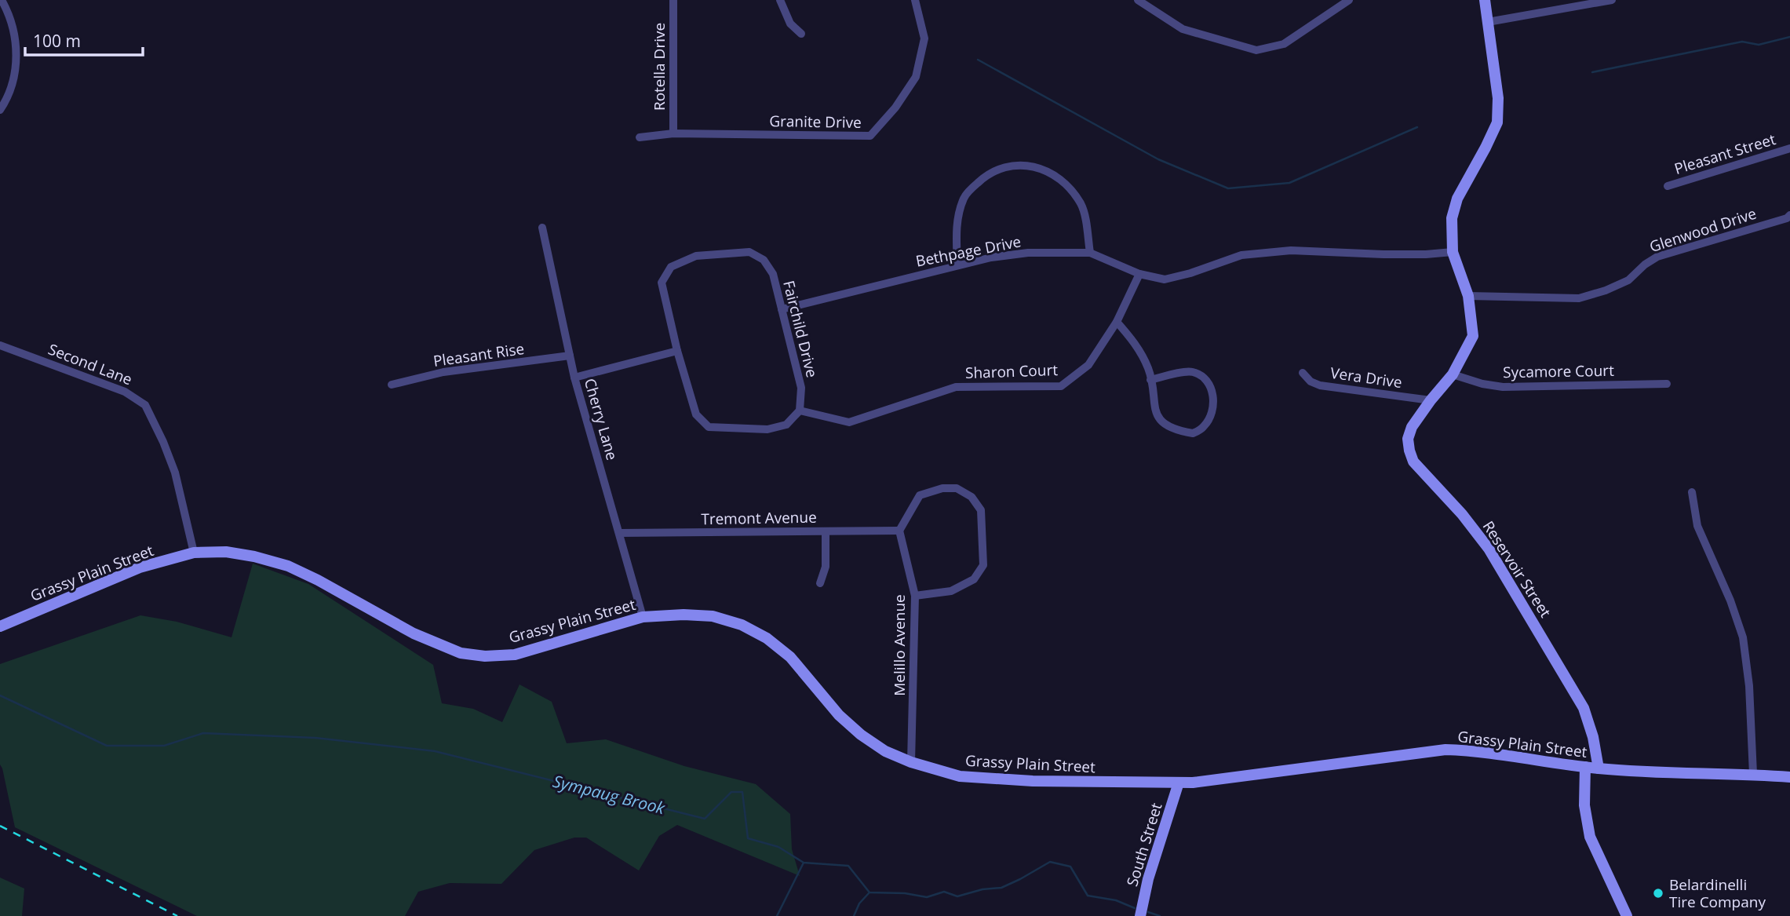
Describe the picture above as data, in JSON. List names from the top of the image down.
{
  "streets": {
    "main road": ["Reservoir Street", "Grassy Plain Street", "South Street"],
    "street": [
      "Rotella Drive",
      "Granite Drive",
      "Pleasant Street",
      "Glenwood Drive",
      "Bethpage Drive",
      "Fairchild Drive",
      "Pleasant Rise",
      "Second Lane",
      "Sharon Court",
      "Sycamore Court",
      "Vera Drive",
      "Cherry Lane",
      "Tremont Avenue",
      "Melillo Avenue"
    ]
  },
  "crossings": [
    ["Rotella Drive", "Granite Drive"],
    ["Glenwood Drive", "Reservoir Street"],
    ["Bethpage Drive", "Fairchild Drive"],
    ["Bethpage Drive", "Sharon Court"],
    ["Bethpage Drive", "Reservoir Street"],
    ["Fairchild Drive", "Sharon Court"],
    ["Pleasant Rise", "Cherry Lane"],
    ["Second Lane", "Grassy Plain Street"],
    ["Sycamore Court", "Reservoir Street"],
    ["Vera Drive", "Reservoir Street"],
    ["Cherry Lane", "Tremont Avenue"],
    ["Cherry Lane", "Grassy Plain Street"],
    ["Tremont Avenue", "Melillo Avenue"],
    ["Reservoir Street", "Grassy Plain Street"],
    ["Grassy Plain Street", "Melillo Avenue"],
    ["Grassy Plain Street", "South Street"]
  ],
  "water": ["Sympaug Brook"],
  "places": ["Belardinelli Tire Company"],
  "scale_bar": "100 m"
}
